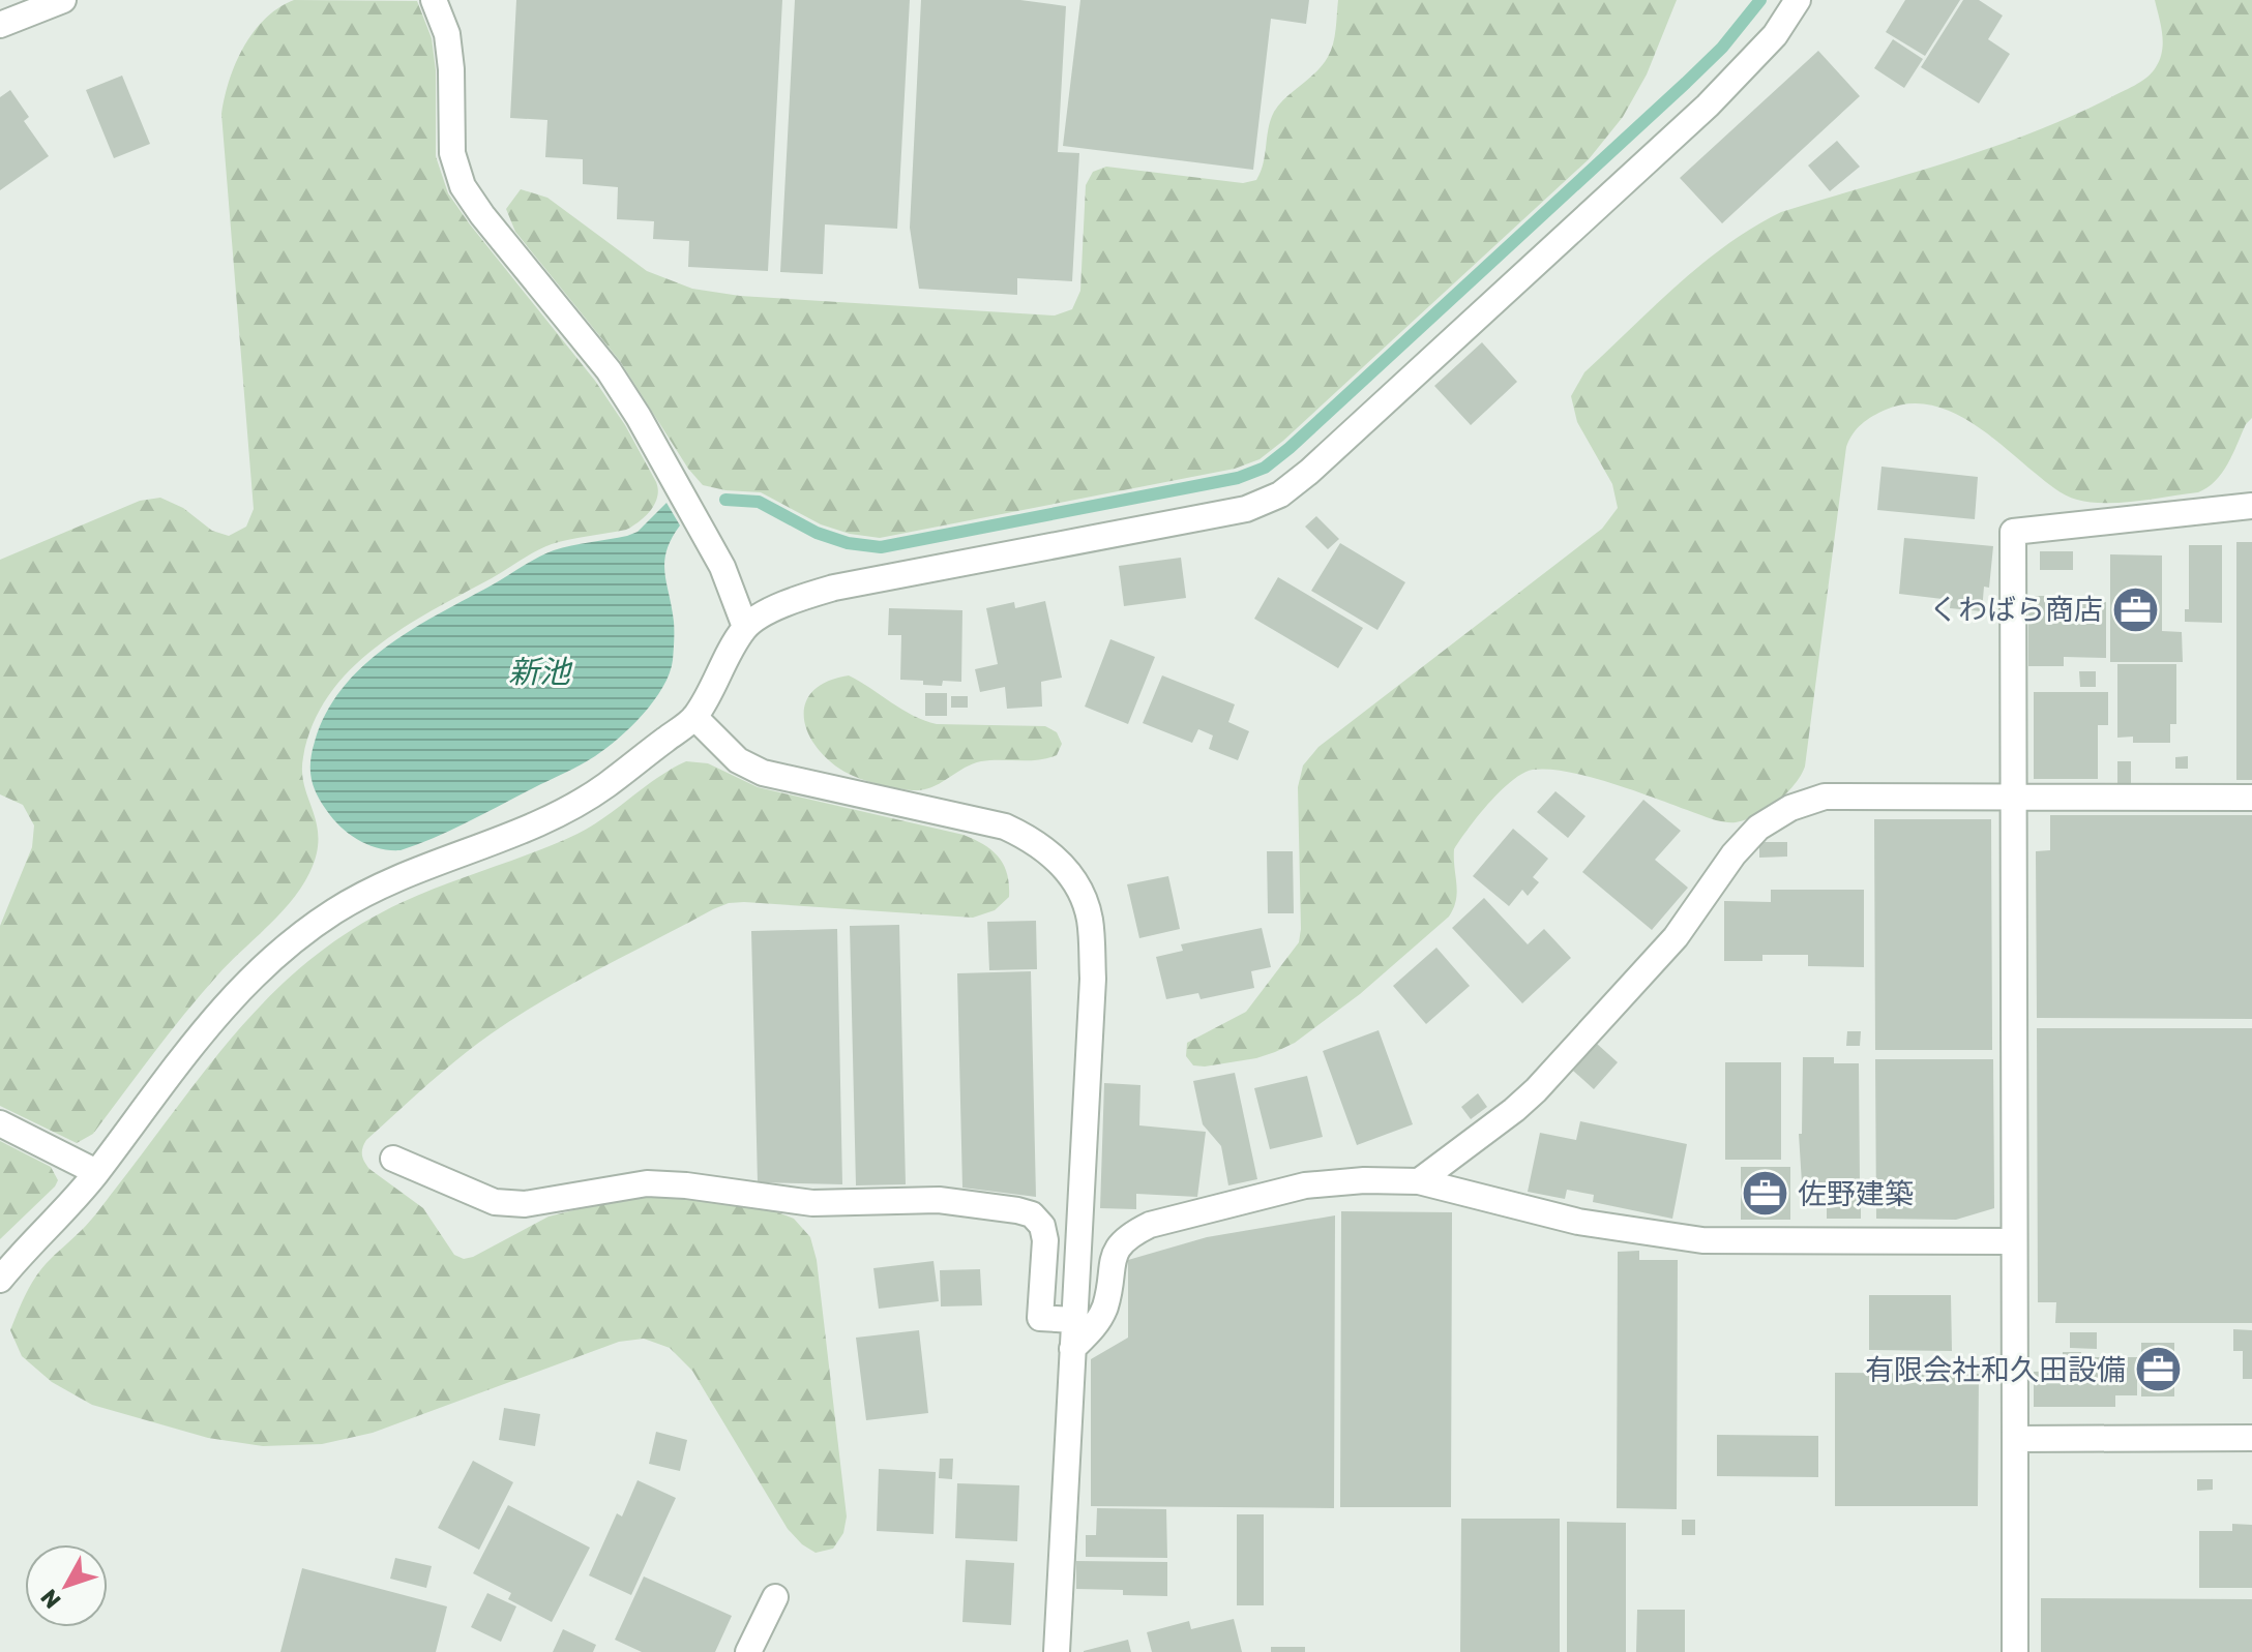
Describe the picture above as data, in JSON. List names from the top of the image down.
{
  "water": ["新池"],
  "places": {
    "office": ["くわばら商店", "佐野建築", "有限会社和久田設備"]
  },
  "north": "bottom left"
}
